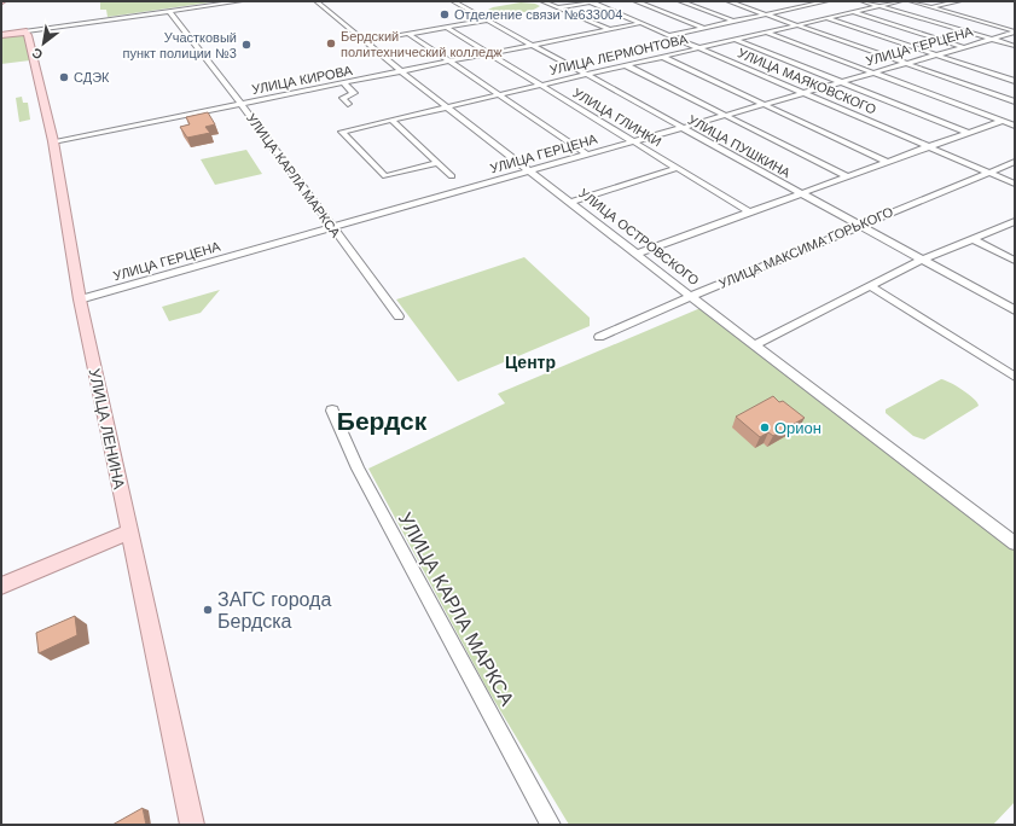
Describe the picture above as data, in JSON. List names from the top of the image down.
{
  "streets": {
    "main road": ["УЛИЦА ЛЕНИНА"],
    "street": [
      "УЛИЦА ГЕРЦЕНА",
      "УЛИЦА ЛЕРМОНТОВА",
      "УЛИЦА КИРОВА",
      "УЛИЦА МАЯКОВСКОГО",
      "УЛИЦА ГЛИНКИ",
      "УЛИЦА ПУШКИНА",
      "УЛИЦА КАРЛА МАРКСА",
      "УЛИЦА ОСТРОВСКОГО",
      "УЛИЦА МАКСИМА ГОРЬКОГО"
    ]
  },
  "crossings": [
    ["УЛИЦА ГЕРЦЕНА", "УЛИЦА МАЯКОВСКОГО"],
    ["УЛИЦА ГЕРЦЕНА", "УЛИЦА ГЛИНКИ"],
    ["УЛИЦА ГЕРЦЕНА", "УЛИЦА ПУШКИНА"],
    ["УЛИЦА ГЕРЦЕНА", "УЛИЦА КАРЛА МАРКСА"],
    ["УЛИЦА ГЕРЦЕНА", "УЛИЦА ОСТРОВСКОГО"],
    ["УЛИЦА ГЕРЦЕНА", "УЛИЦА ЛЕНИНА"],
    ["УЛИЦА ЛЕРМОНТОВА", "УЛИЦА МАЯКОВСКОГО"],
    ["УЛИЦА ЛЕРМОНТОВА", "УЛИЦА ГЛИНКИ"],
    ["УЛИЦА ЛЕРМОНТОВА", "УЛИЦА ПУШКИНА"],
    ["УЛИЦА ЛЕРМОНТОВА", "УЛИЦА ОСТРОВСКОГО"],
    ["УЛИЦА КИРОВА", "УЛИЦА МАЯКОВСКОГО"],
    ["УЛИЦА КИРОВА", "УЛИЦА ГЛИНКИ"],
    ["УЛИЦА КИРОВА", "УЛИЦА ПУШКИНА"],
    ["УЛИЦА КИРОВА", "УЛИЦА КАРЛА МАРКСА"],
    ["УЛИЦА КИРОВА", "УЛИЦА ОСТРОВСКОГО"],
    ["УЛИЦА КИРОВА", "УЛИЦА ЛЕНИНА"],
    ["УЛИЦА МАЯКОВСКОГО", "УЛИЦА МАКСИМА ГОРЬКОГО"],
    ["УЛИЦА ПУШКИНА", "УЛИЦА МАКСИМА ГОРЬКОГО"],
    ["УЛИЦА ОСТРОВСКОГО", "УЛИЦА МАКСИМА ГОРЬКОГО"]
  ],
  "districts": ["Центр", "Бердск"],
  "places": [
    "Отделение связи №633004",
    "Бердский политехнический колледж",
    "Участковый пункт полиции №3",
    "СДЭК",
    "Орион",
    "ЗАГС города Бердска"
  ],
  "north": "bottom left"
}
